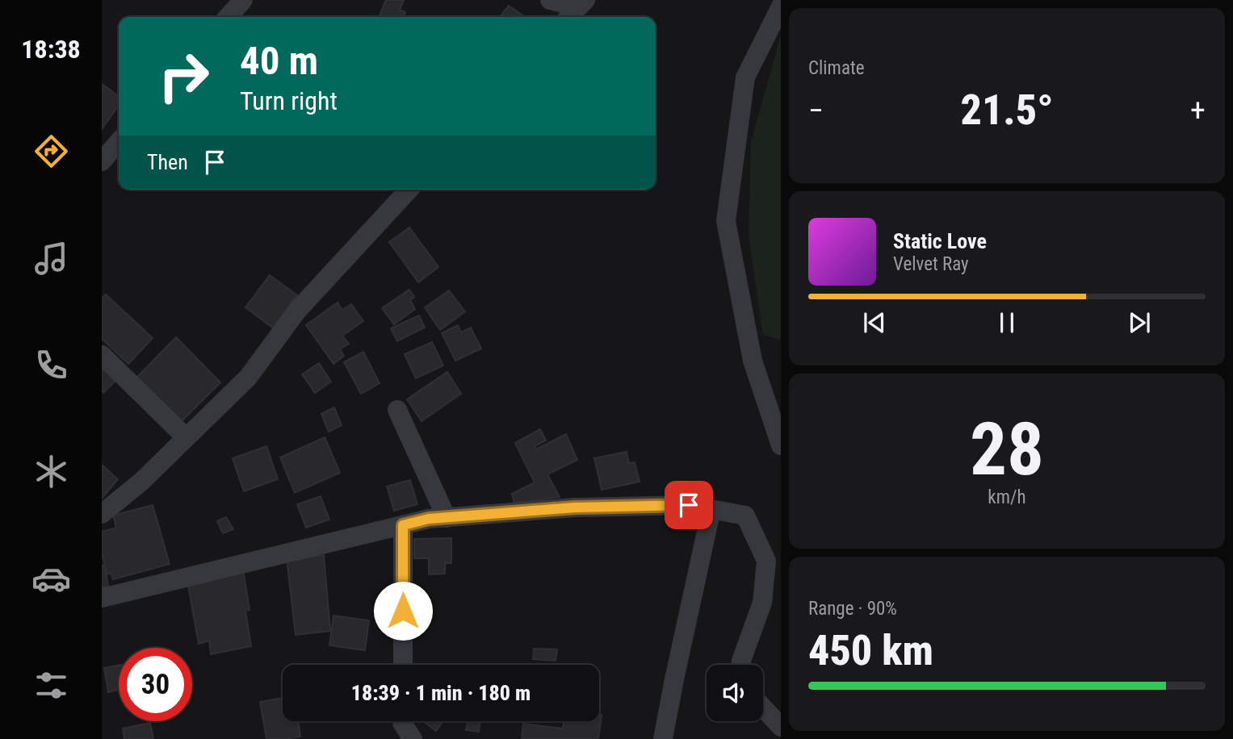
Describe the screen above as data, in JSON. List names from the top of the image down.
{
  "page": {
    "tabs": "18:38",
    "tile": [
      "Climate",
      ["28", "km/h"],
      ["Range · 90%", "450 km"]
    ],
    "turn": ["40 m", "Turn right"],
    "heat": ["−", "21.5°", "+"],
    "then": "Then",
    "song": ["Static Love", "Velvet Ray"],
    "limit": "30",
    "trip": "18:39 · 1 min · 180 m"
  }
}
